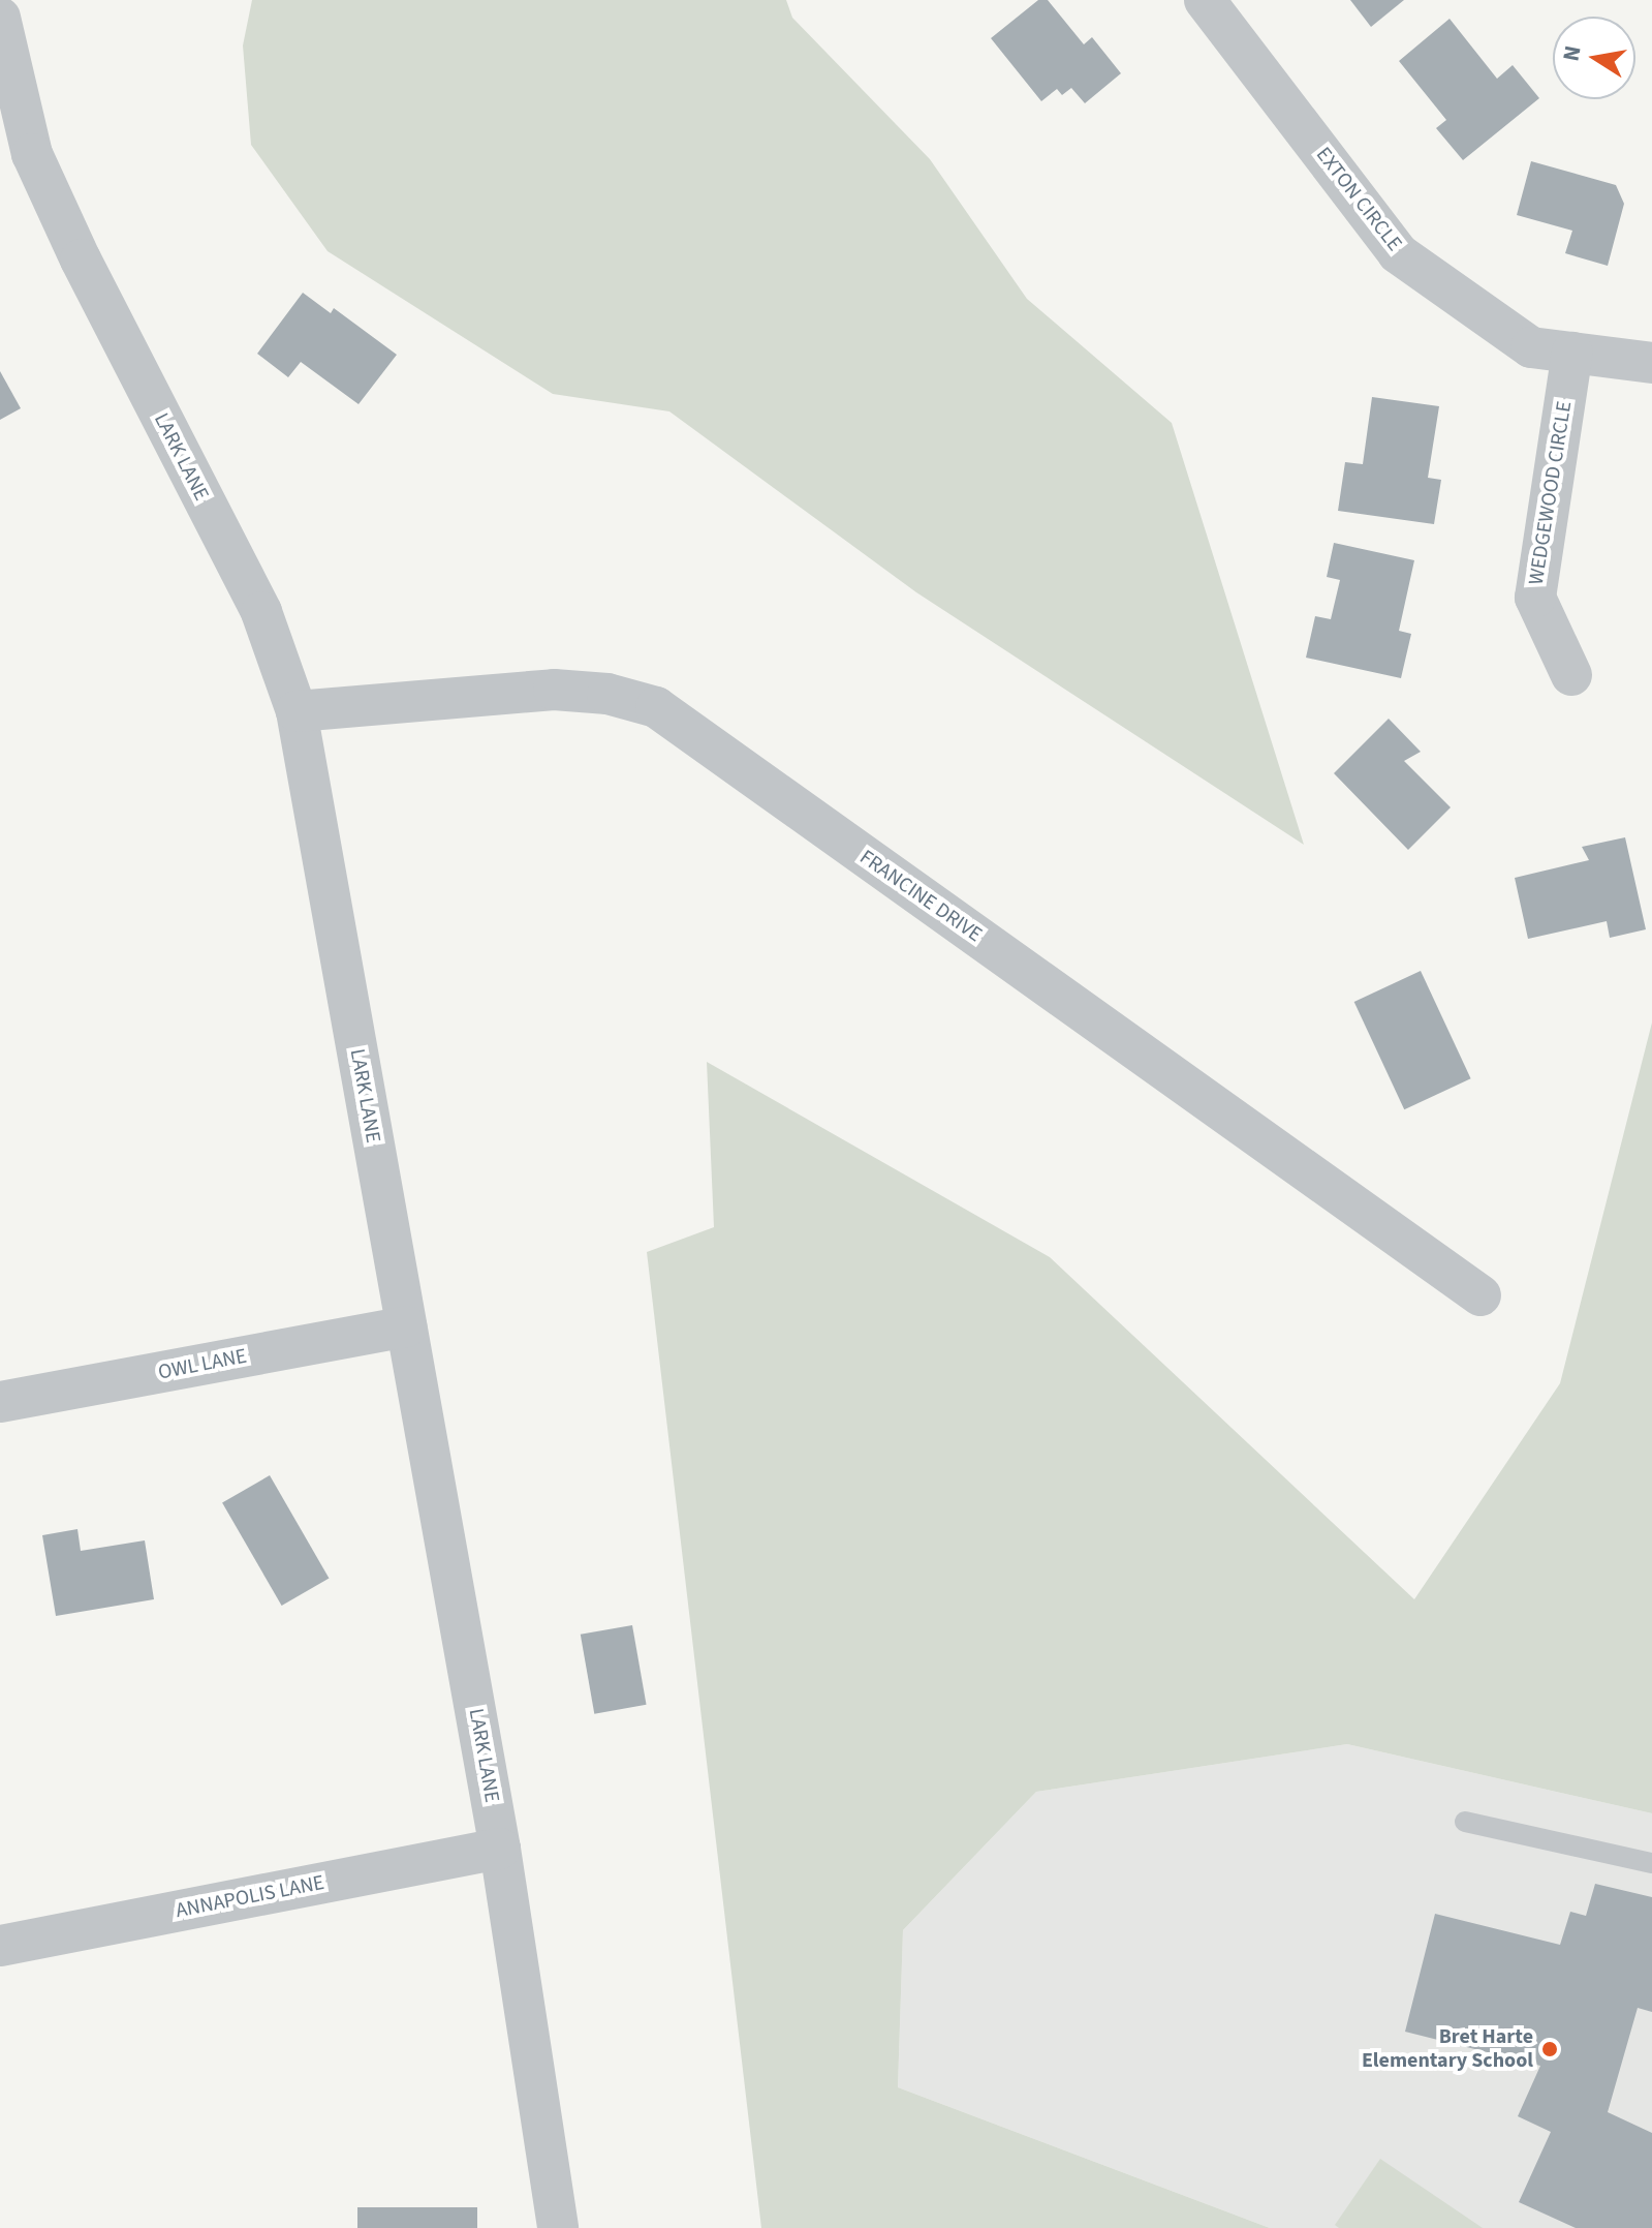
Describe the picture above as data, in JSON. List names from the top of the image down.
{
  "streets": {
    "street": [
      "EXTON CIRCLE",
      "LARK LANE",
      "WEDGEWOOD CIRCLE",
      "FRANCINE DRIVE",
      "OWL LANE",
      "ANNAPOLIS LANE"
    ]
  },
  "crossings": [
    ["EXTON CIRCLE", "WEDGEWOOD CIRCLE"],
    ["LARK LANE", "FRANCINE DRIVE"],
    ["LARK LANE", "OWL LANE"],
    ["LARK LANE", "ANNAPOLIS LANE"]
  ],
  "places": ["Bret Harte Elementary School"],
  "north": "left"
}
